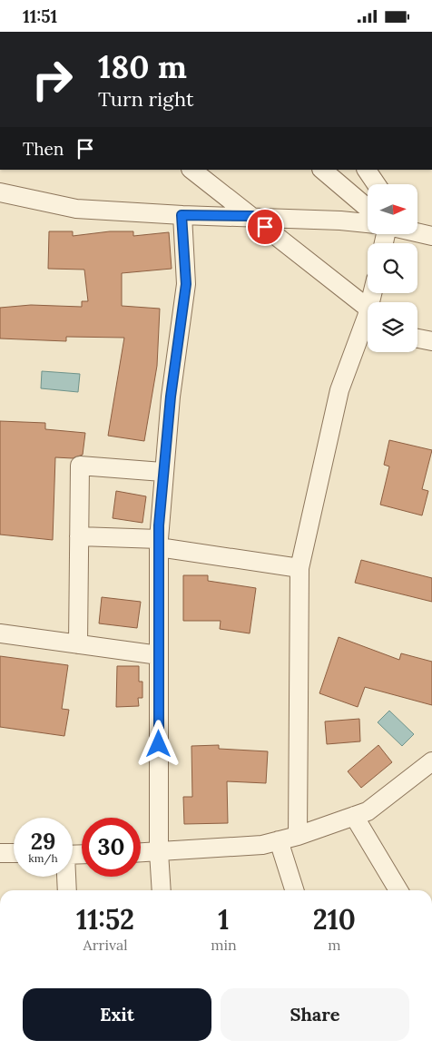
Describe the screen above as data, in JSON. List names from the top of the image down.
{
  "north": "right",
  "page": {
    "status": "11:51",
    "turn": ["180 m", "Turn right"],
    "then": "Then",
    "speed": "29 km/h",
    "limit": "30",
    "eta": [
      "11:52",
      "Arrival",
      "1",
      "min",
      "210",
      "m"
    ],
    "buttons": ["Exit", "Share"]
  }
}
